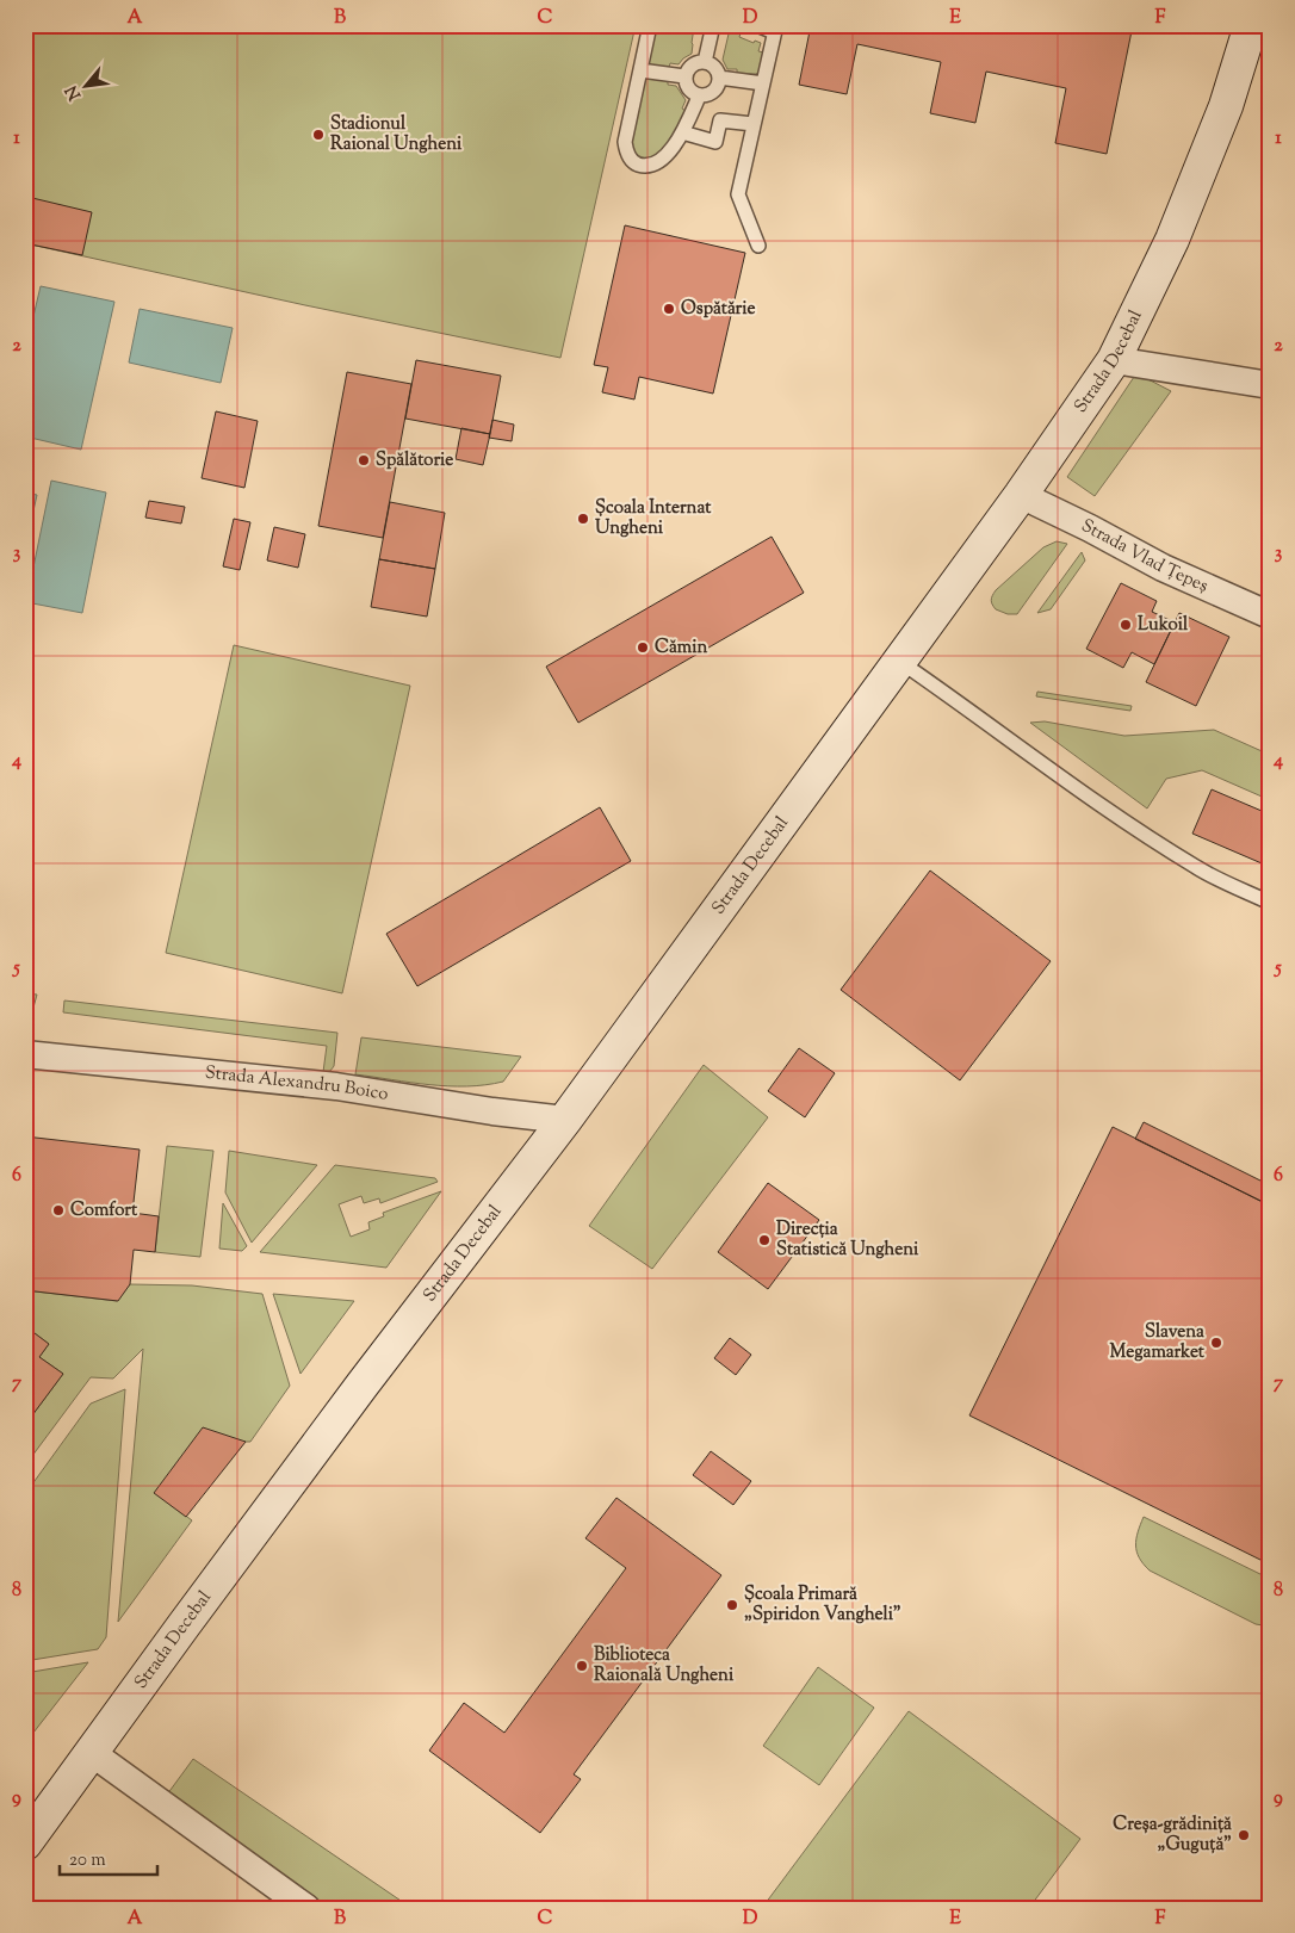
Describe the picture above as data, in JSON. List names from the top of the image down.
{
  "streets": {
    "main road": ["Strada Decebal"],
    "street": ["Strada Vlad Ţepeș", "Strada Alexandru Boico"]
  },
  "crossings": [
    ["Strada Decebal", "Strada Vlad Ţepeș"],
    ["Strada Decebal", "Strada Alexandru Boico"]
  ],
  "places": [
    "Stadionul Raional Ungheni",
    "Ospătărie",
    "Spălătorie",
    "Școala Internat Ungheni",
    "Lukoil",
    "Cămin",
    "Comfort",
    "Direcția Statistică Ungheni",
    "Slavena Megamarket",
    "Școala Primară „Spiridon Vangheli”",
    "Biblioteca Raională Ungheni",
    "Creșa-grădiniță „Guguță”"
  ],
  "scale_bar": "20 m",
  "north": "bottom left",
  "grid": {
    "columns": [
      "A",
      "B",
      "C",
      "D",
      "E",
      "F"
    ],
    "rows": [
      "1",
      "2",
      "3",
      "4",
      "5",
      "6",
      "7",
      "8",
      "9"
    ]
  }
}
